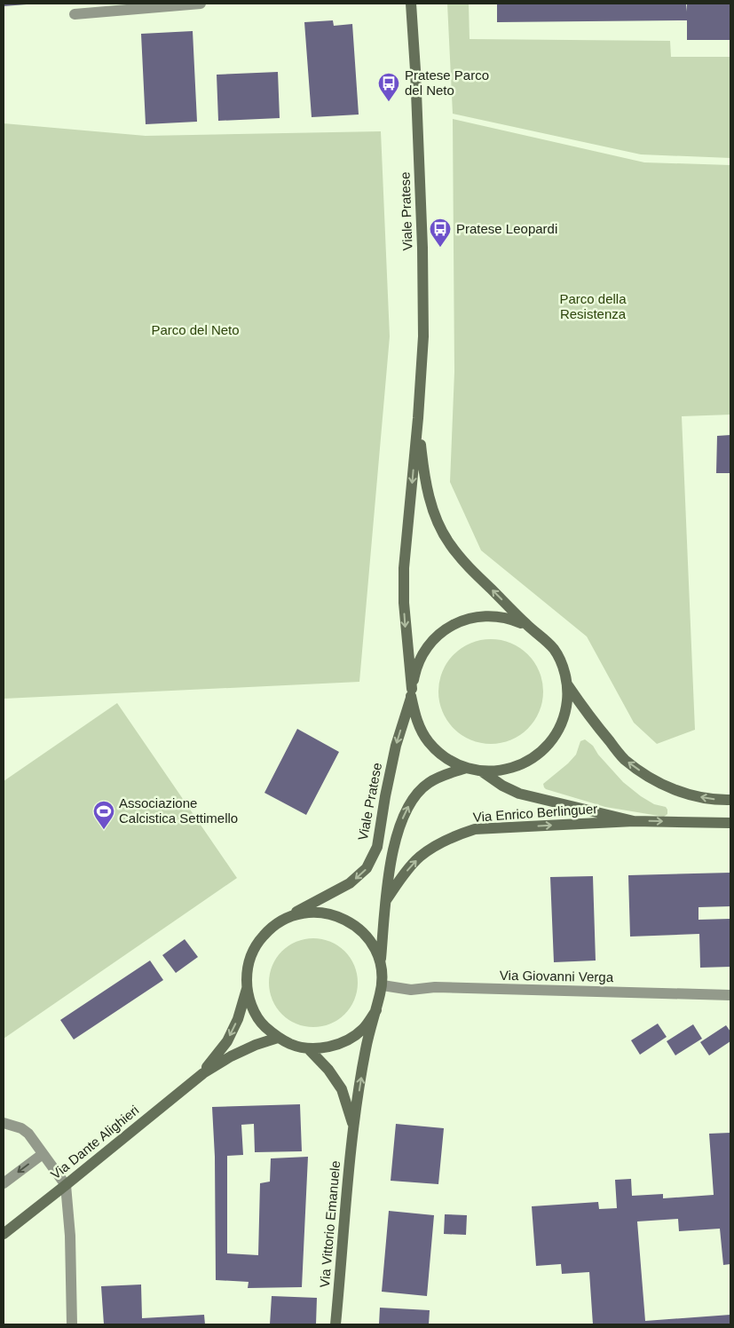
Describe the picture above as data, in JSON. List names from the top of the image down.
{
  "streets": {
    "main road": [
      "Viale Pratese",
      "Via Enrico Berlinguer",
      "Via Dante Alighieri",
      "Via Vittorio Emanuele"
    ],
    "street": ["Via Giovanni Verga"]
  },
  "crossings": [
    ["Viale Pratese", "Via Enrico Berlinguer"],
    ["Viale Pratese", "Via Giovanni Verga"],
    ["Viale Pratese", "Via Dante Alighieri"],
    ["Viale Pratese", "Via Vittorio Emanuele"],
    ["Via Giovanni Verga", "Via Dante Alighieri"],
    ["Via Giovanni Verga", "Via Vittorio Emanuele"],
    ["Via Dante Alighieri", "Via Vittorio Emanuele"]
  ],
  "one_way": ["Via Enrico Berlinguer"],
  "parks": ["Parco della Resistenza", "Parco del Neto"],
  "places": {
    "bus stop": ["Pratese Parco del Neto", "Pratese Leopardi"],
    "sports": ["Associazione Calcistica Settimello"]
  }
}
